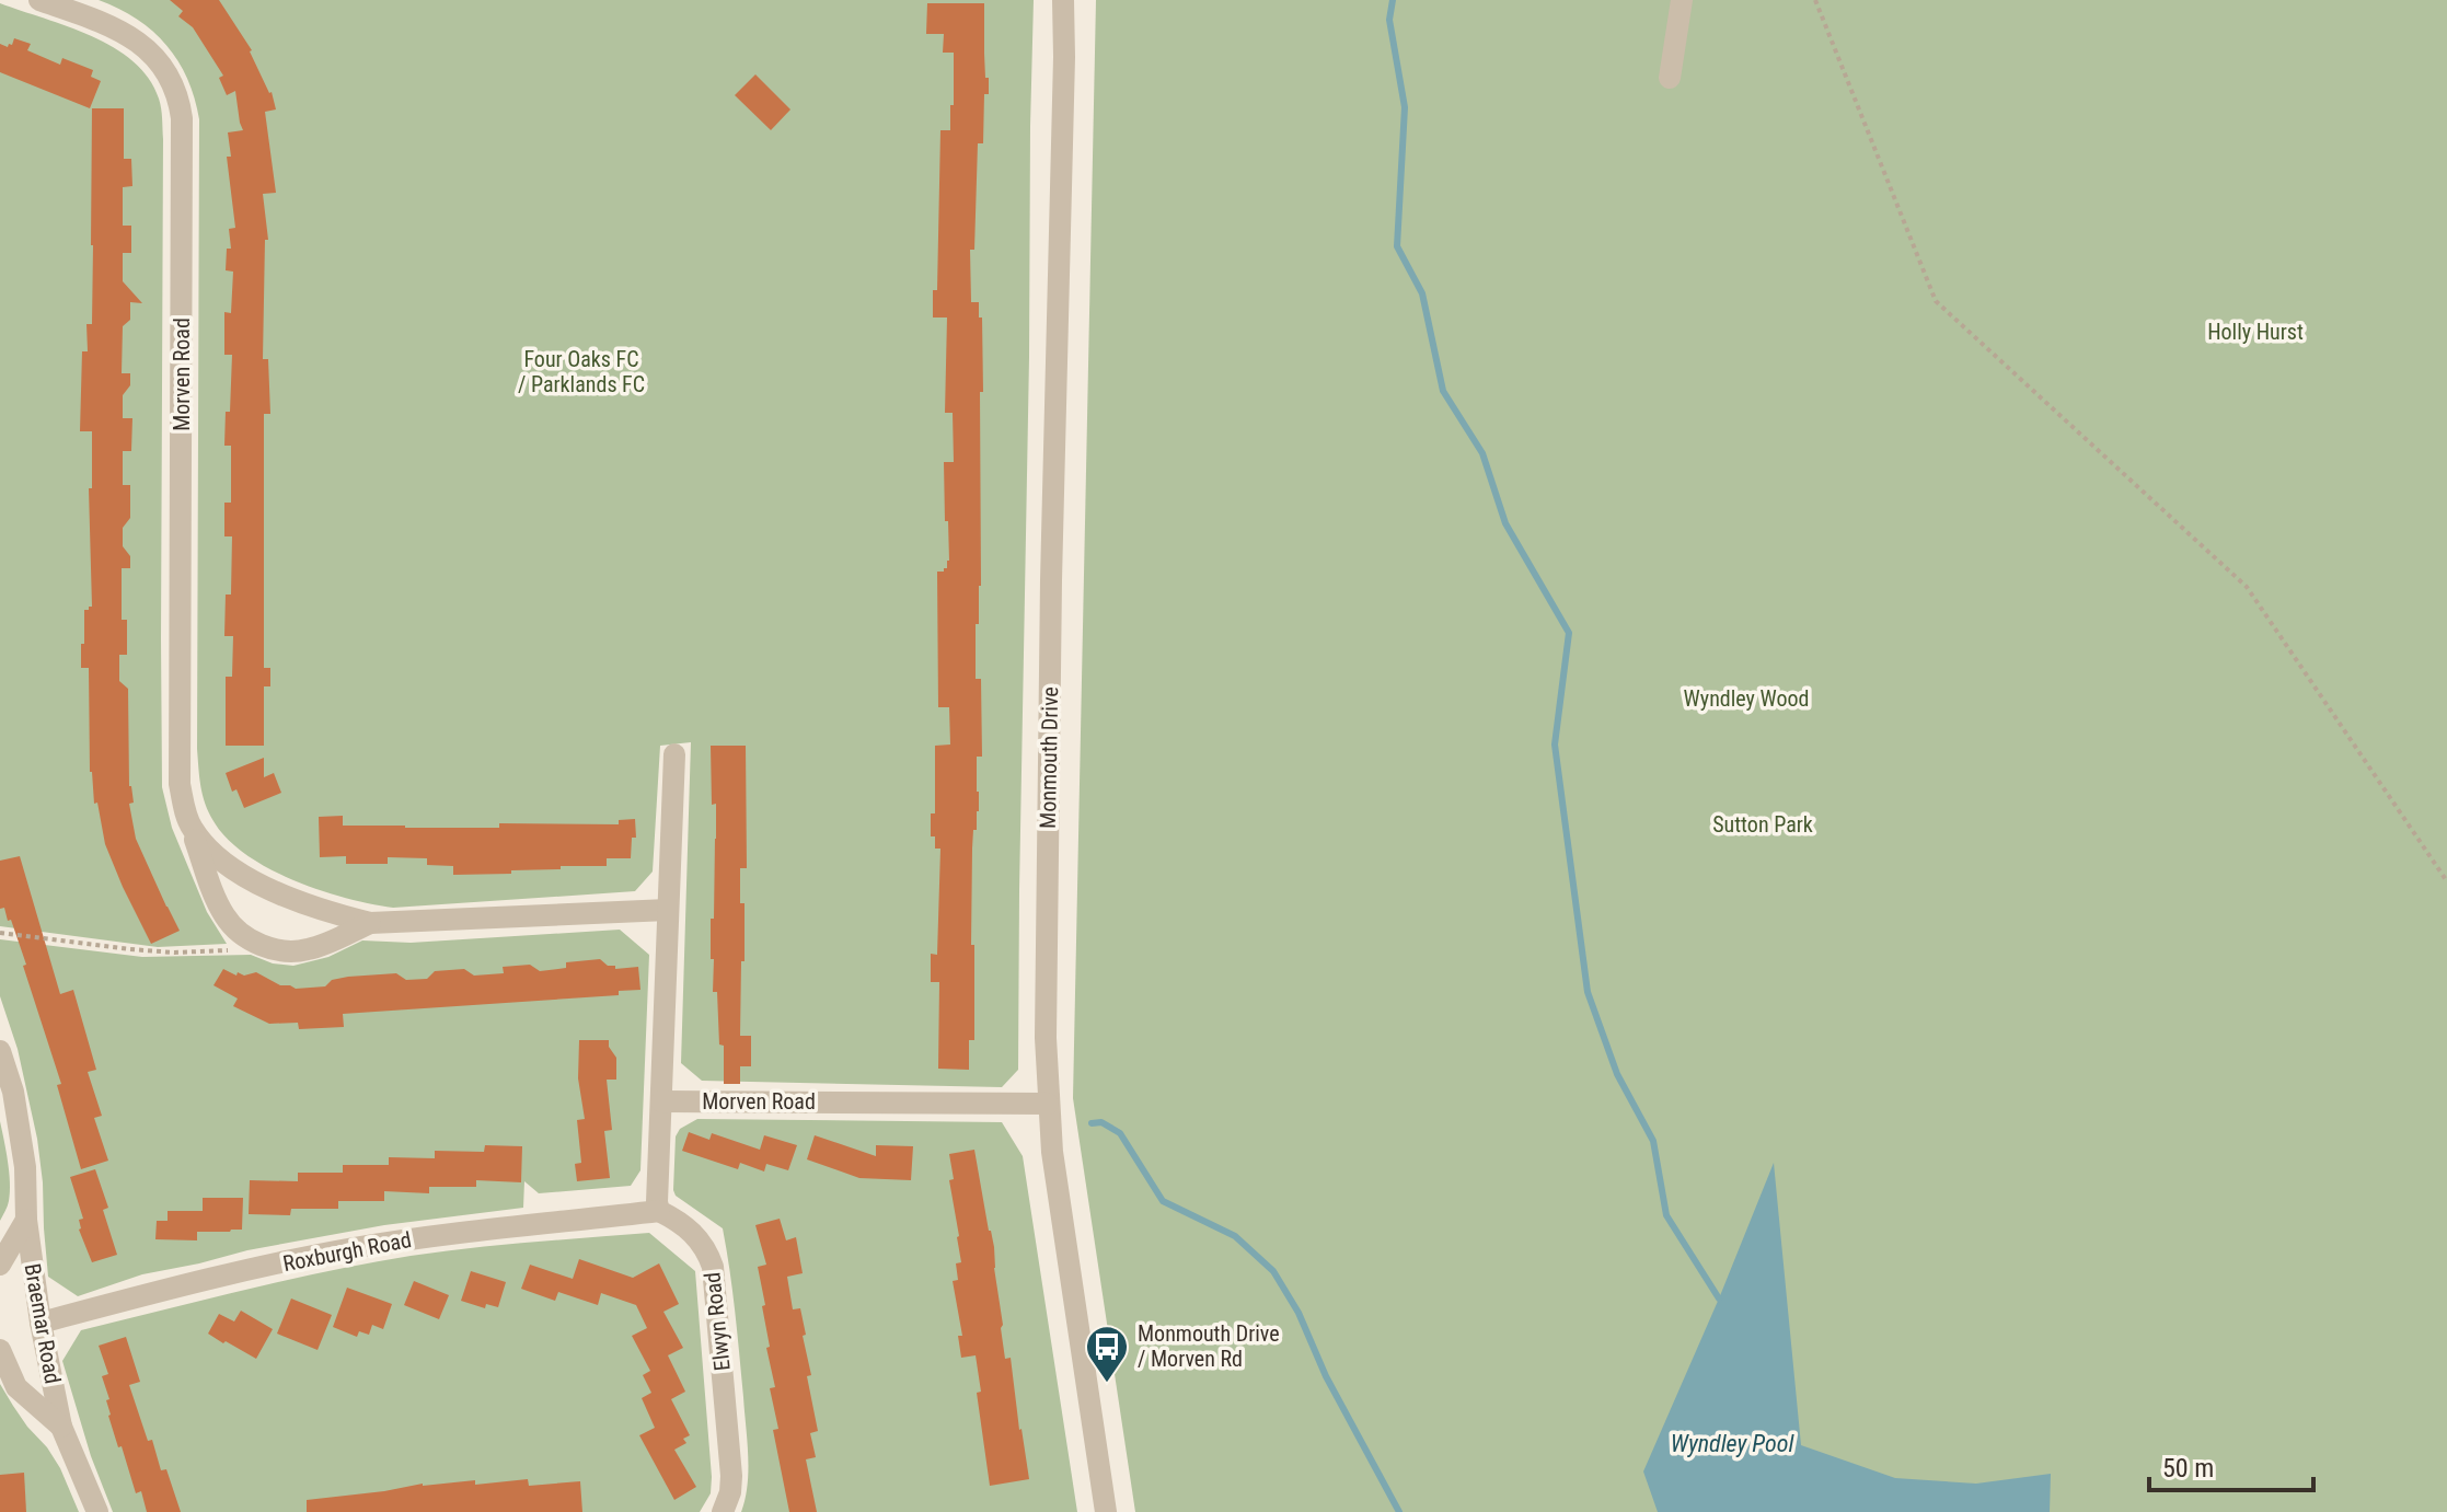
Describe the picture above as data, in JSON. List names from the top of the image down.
{
  "streets": {
    "street": [
      "Morven Road",
      "Monmouth Drive",
      "Roxburgh Road",
      "Elwyn Road",
      "Braemar Road"
    ]
  },
  "crossings": [
    ["Morven Road", "Monmouth Drive"],
    ["Roxburgh Road", "Elwyn Road"],
    ["Roxburgh Road", "Braemar Road"]
  ],
  "water": ["Wyndley Pool"],
  "parks": [
    "Holly Hurst",
    "Four Oaks FC / Parklands FC",
    "Wyndley Wood",
    "Sutton Park"
  ],
  "places": {
    "bus stop": ["Monmouth Drive / Morven Rd"]
  },
  "scale_bar": "50 m"
}
